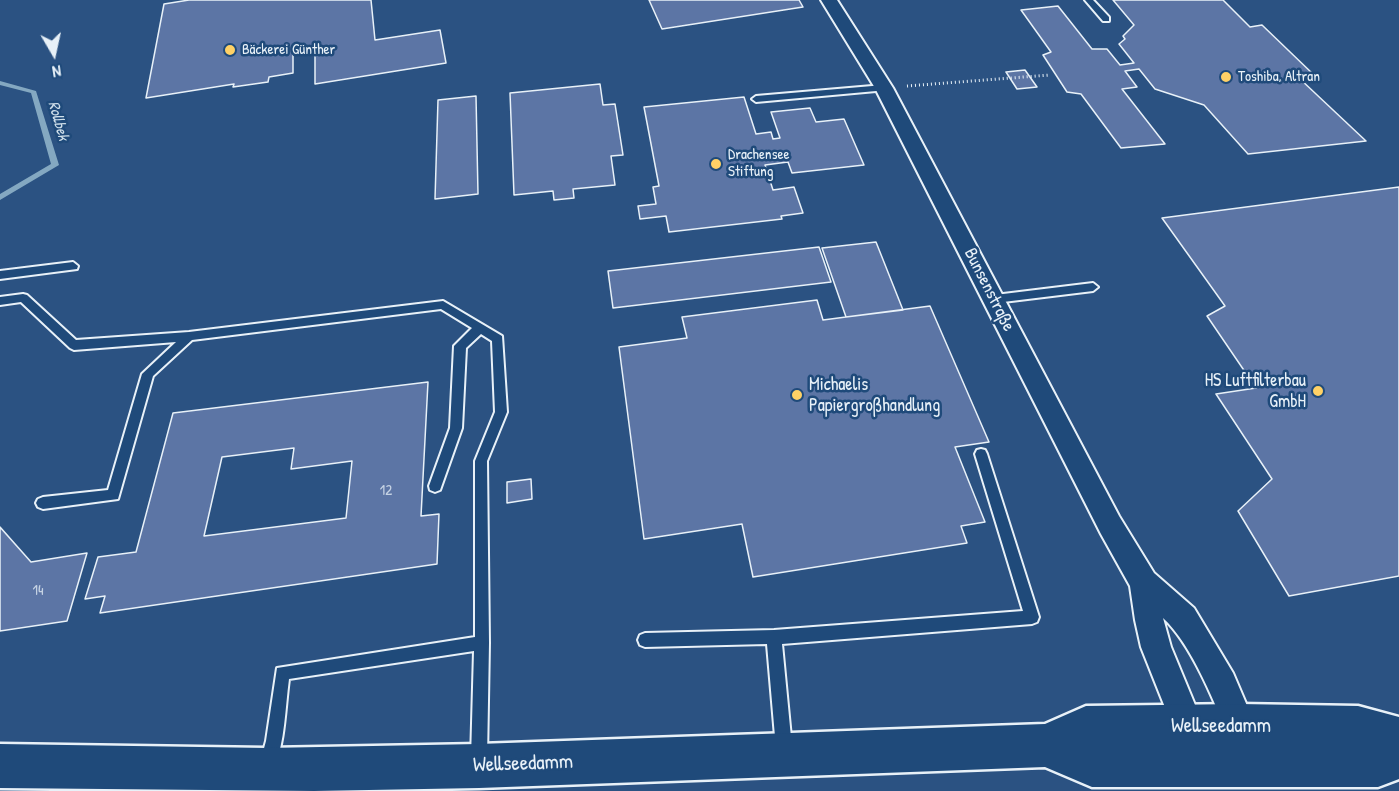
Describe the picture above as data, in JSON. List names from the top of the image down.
{
  "streets": {
    "main road": ["Wellseedamm"],
    "street": ["Bunsenstraße"]
  },
  "crossings": [
    ["Bunsenstraße", "Wellseedamm"]
  ],
  "water": ["Rollbek"],
  "places": [
    "Bäckerei Günther",
    "Toshiba, Altran",
    "Drachensee Stiftung",
    "HS Luftfilterbau GmbH",
    "Michaelis Papiergroßhandlung"
  ],
  "house_numbers": ["12", "14"],
  "north": "bottom"
}
